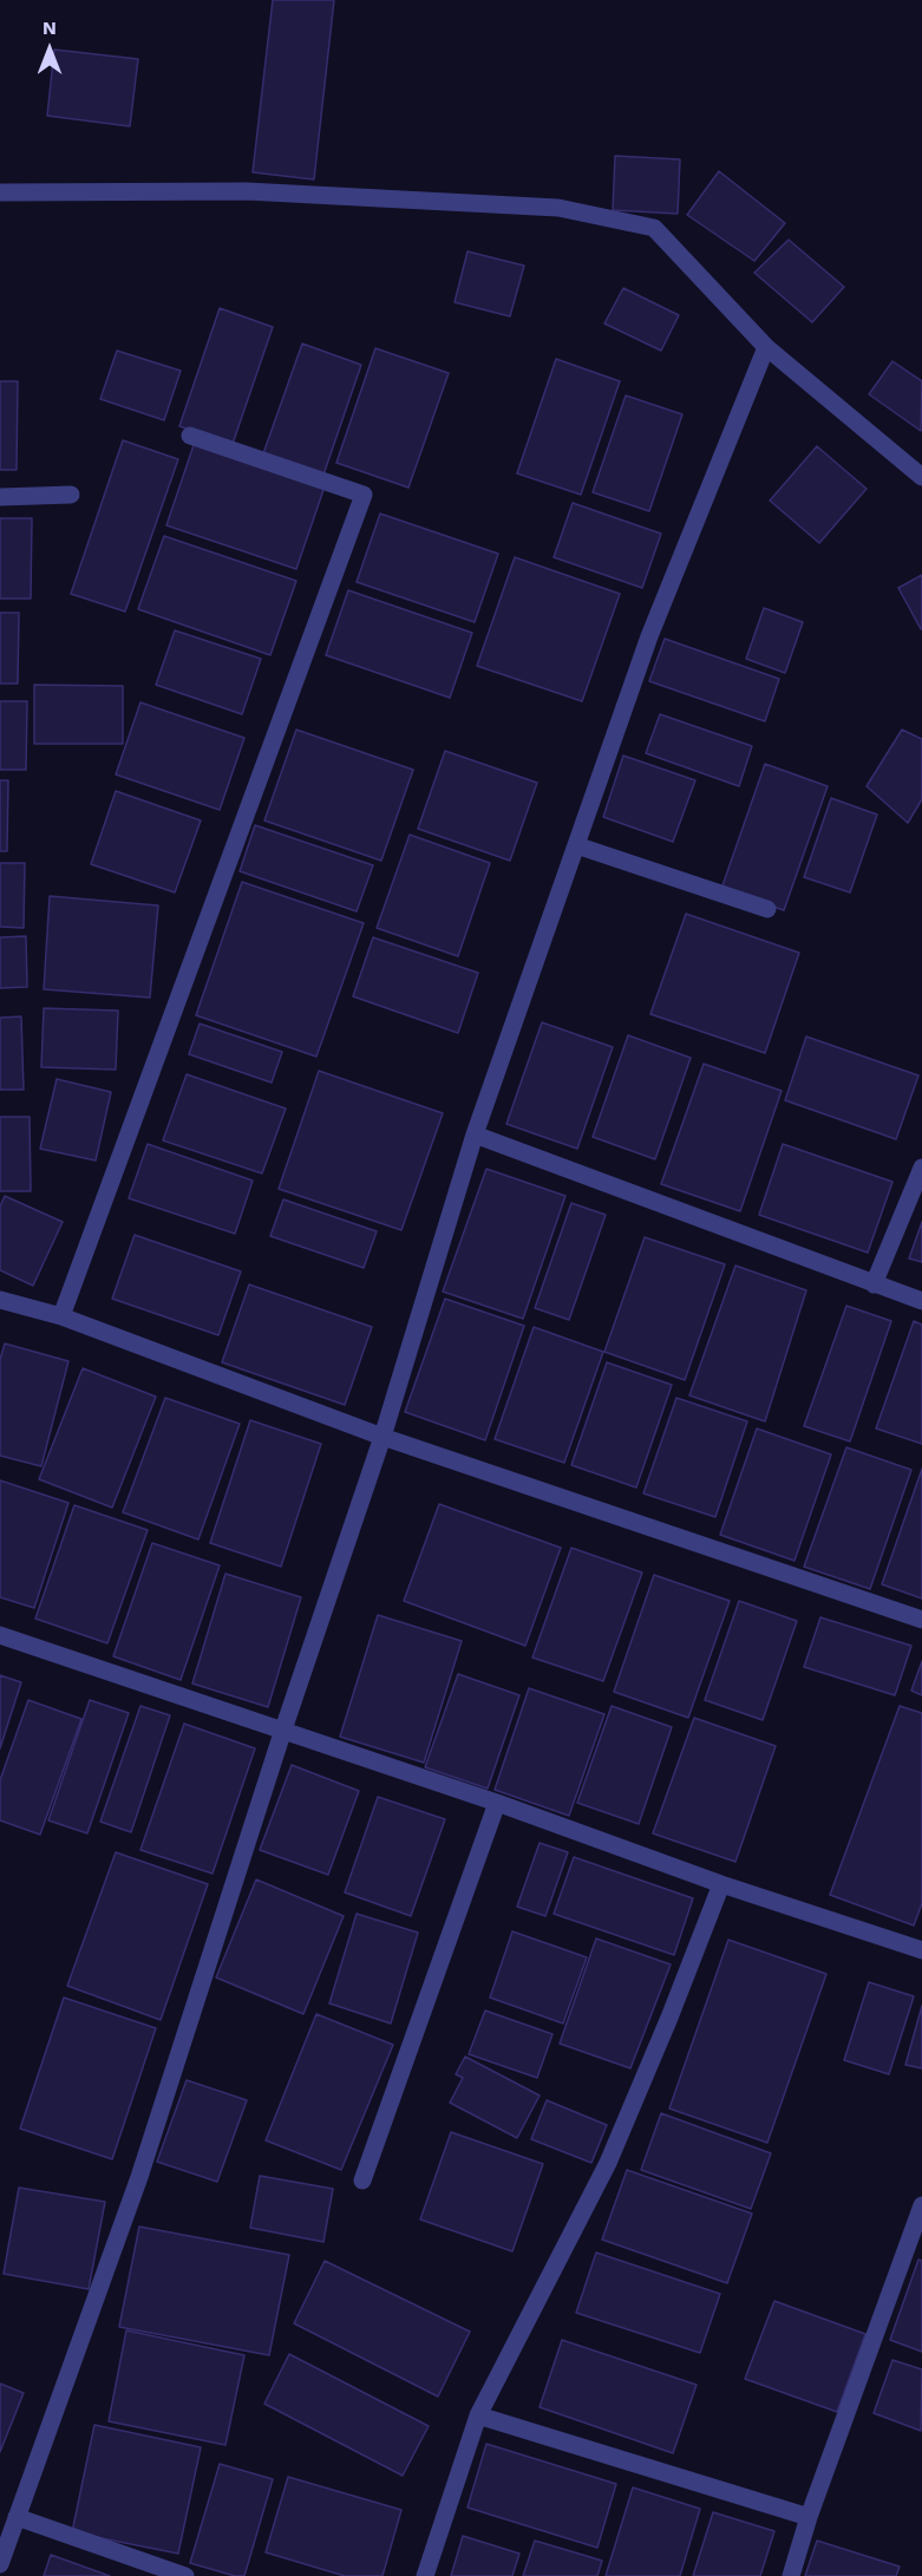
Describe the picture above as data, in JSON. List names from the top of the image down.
{
  "north": "top"
}
